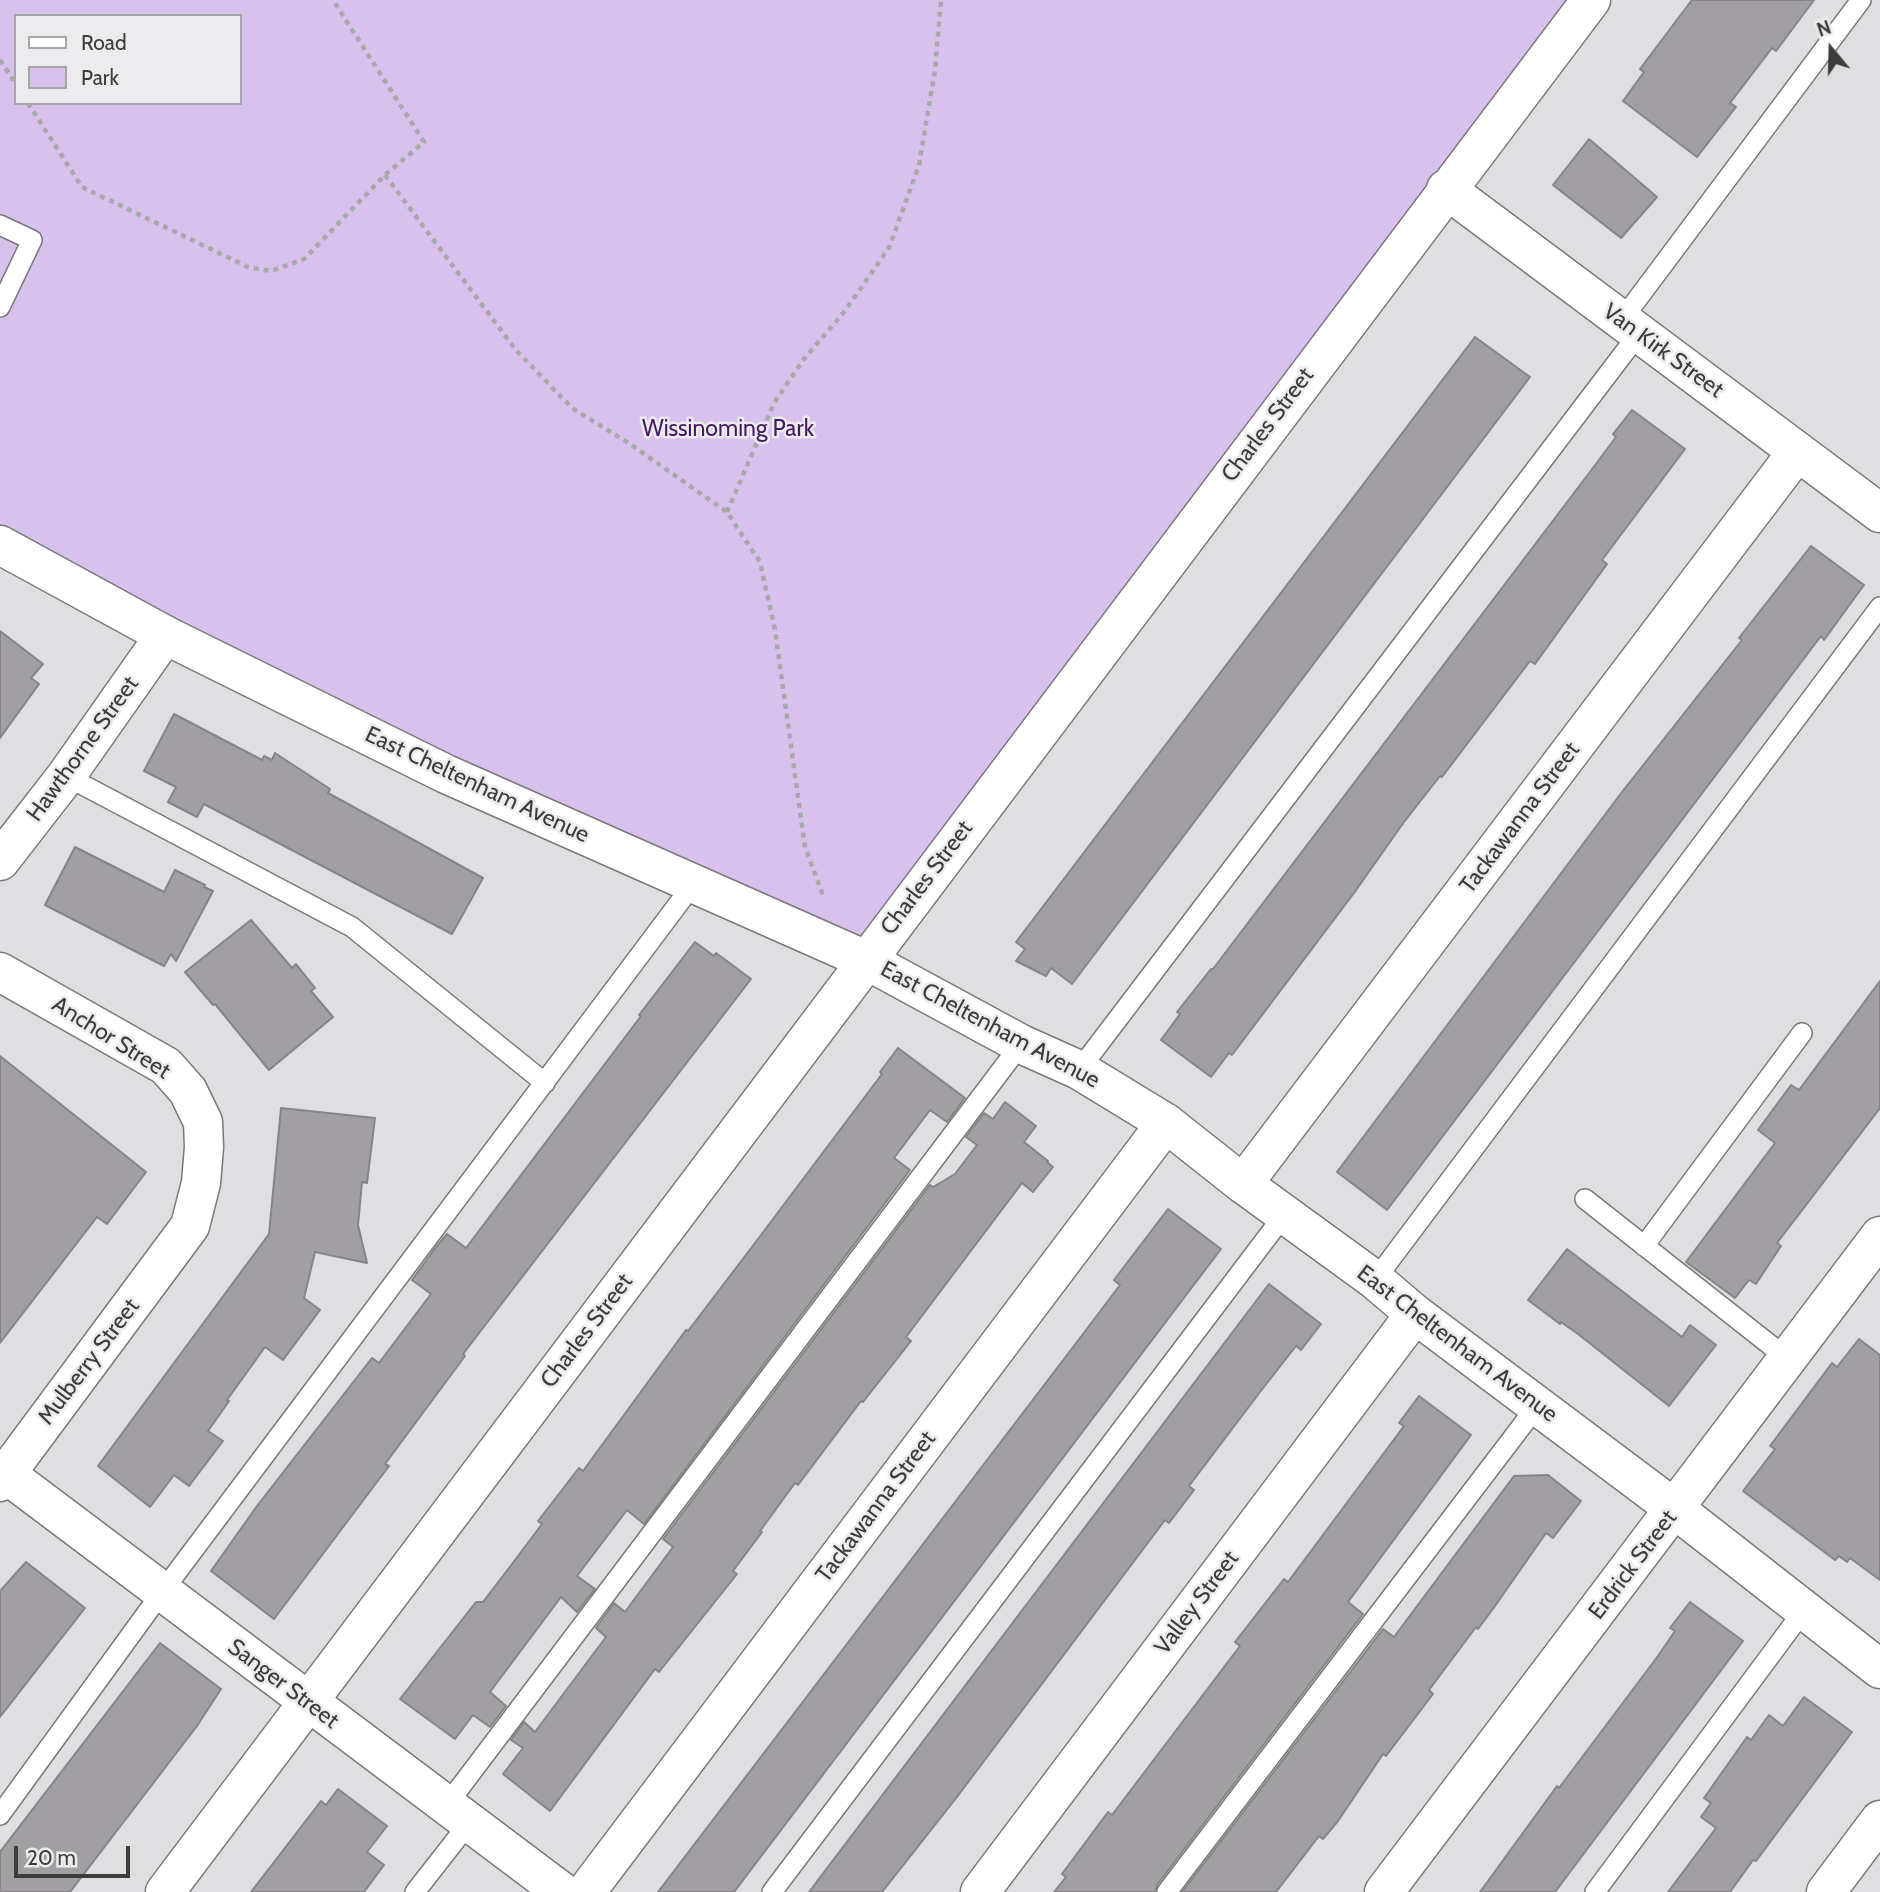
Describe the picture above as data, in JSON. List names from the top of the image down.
{
  "streets": {
    "street": [
      "Van Kirk Street",
      "Charles Street",
      "Hawthorne Street",
      "East Cheltenham Avenue",
      "Tackawanna Street",
      "Anchor Street",
      "Mulberry Street",
      "Erdrick Street",
      "Valley Street",
      "Sanger Street"
    ]
  },
  "crossings": [
    ["Van Kirk Street", "Charles Street"],
    ["Van Kirk Street", "Tackawanna Street"],
    ["Charles Street", "East Cheltenham Avenue"],
    ["Charles Street", "Sanger Street"],
    ["Hawthorne Street", "East Cheltenham Avenue"],
    ["East Cheltenham Avenue", "Tackawanna Street"],
    ["East Cheltenham Avenue", "Erdrick Street"],
    ["East Cheltenham Avenue", "Valley Street"],
    ["Anchor Street", "Mulberry Street"],
    ["Mulberry Street", "Sanger Street"]
  ],
  "parks": ["Wissinoming Park"],
  "legend": ["Road", "Park"],
  "scale_bar": "20 m",
  "north": "top"
}
